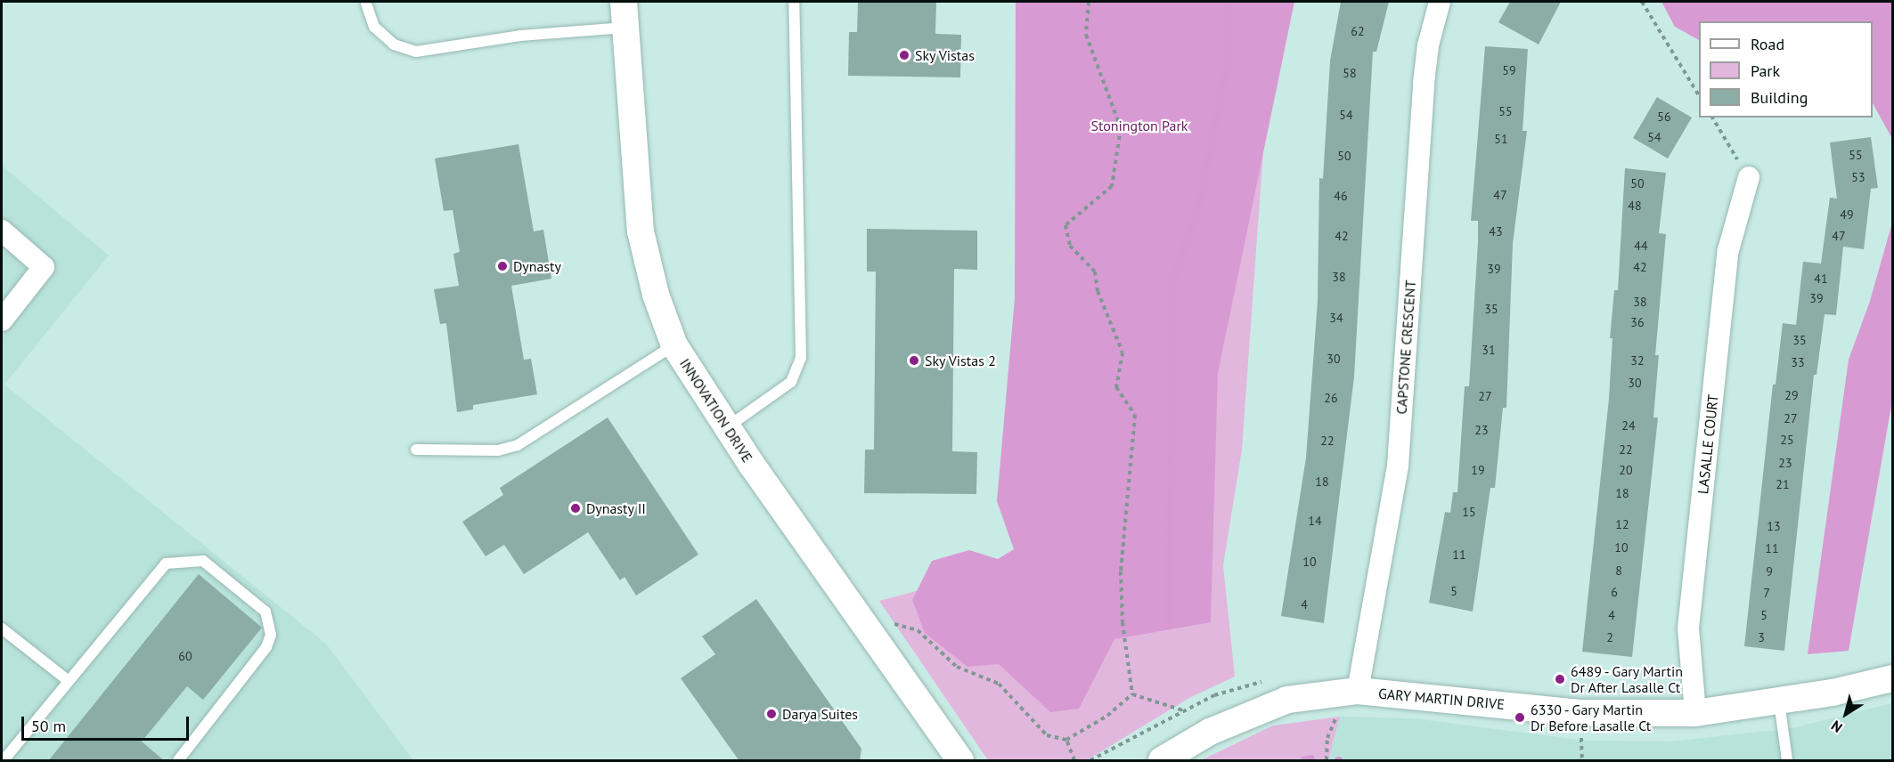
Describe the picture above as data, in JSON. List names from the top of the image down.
{
  "streets": {
    "street": [
      "CAPSTONE CRESCENT",
      "INNOVATION DRIVE",
      "LASALLE COURT",
      "GARY MARTIN DRIVE"
    ]
  },
  "crossings": [
    ["CAPSTONE CRESCENT", "GARY MARTIN DRIVE"],
    ["LASALLE COURT", "GARY MARTIN DRIVE"]
  ],
  "parks": ["Stonington Park"],
  "places": [
    "Sky Vistas",
    "Dynasty",
    "Sky Vistas 2",
    "Dynasty II",
    "6489 - Gary Martin Dr After Lasalle Ct",
    "Darya Suites",
    "6330 - Gary Martin Dr Before Lasalle Ct"
  ],
  "house_numbers": [
    "62",
    "59",
    "58",
    "55",
    "54",
    "56",
    "54",
    "51",
    "55",
    "50",
    "53",
    "50",
    "47",
    "46",
    "48",
    "49",
    "43",
    "42",
    "47",
    "44",
    "42",
    "39",
    "38",
    "41",
    "39",
    "38",
    "35",
    "34",
    "36",
    "35",
    "31",
    "30",
    "32",
    "33",
    "30",
    "29",
    "27",
    "26",
    "27",
    "24",
    "23",
    "25",
    "22",
    "22",
    "23",
    "19",
    "20",
    "18",
    "21",
    "18",
    "15",
    "14",
    "12",
    "13",
    "10",
    "11",
    "11",
    "10",
    "8",
    "9",
    "5",
    "6",
    "7",
    "4",
    "4",
    "5",
    "2",
    "3",
    "60"
  ],
  "legend": ["Road", "Park", "Building"],
  "scale_bar": "50 m",
  "north": "bottom left"
}
